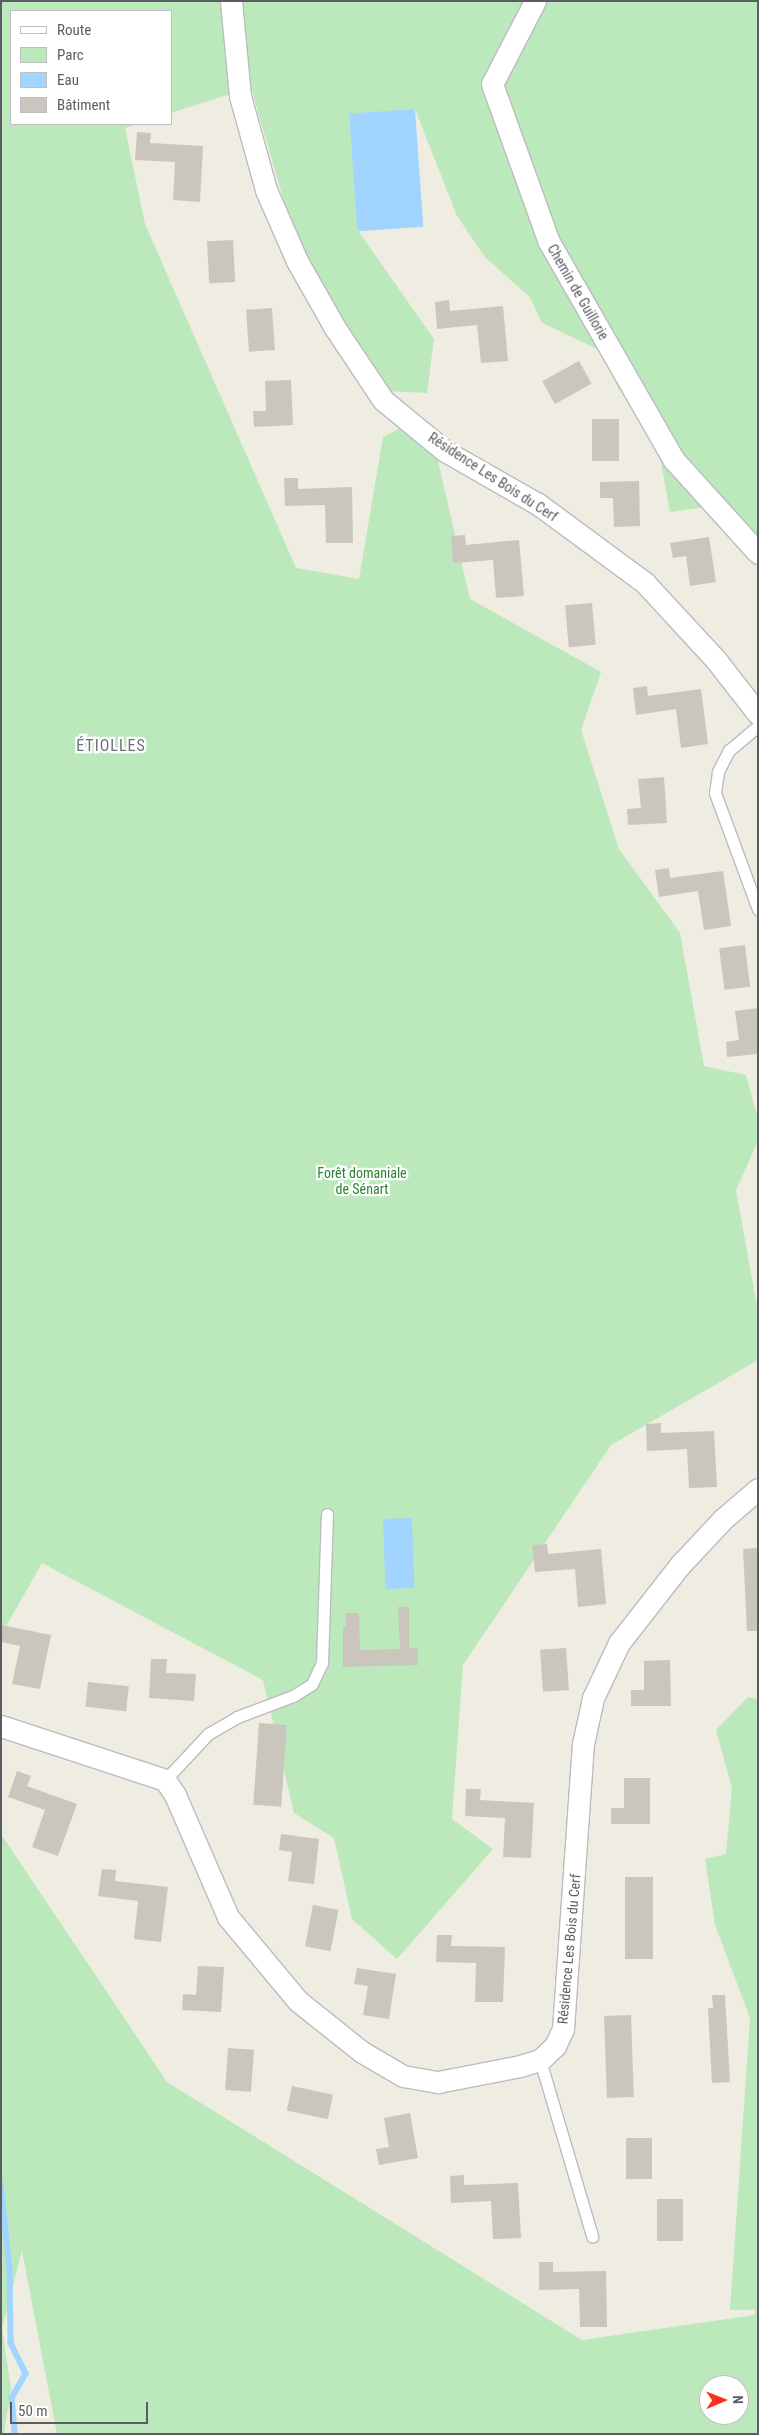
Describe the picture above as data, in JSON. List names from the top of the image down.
{
  "streets": {
    "street": ["Chemin de Guillorie", "Résidence Les Bois du Cerf"]
  },
  "districts": ["ÉTIOLLES"],
  "parks": ["Forêt domaniale de Sénart"],
  "legend": [
    "Route",
    "Parc",
    "Eau",
    "Bâtiment"
  ],
  "scale_bar": "50 m",
  "north": "right"
}
